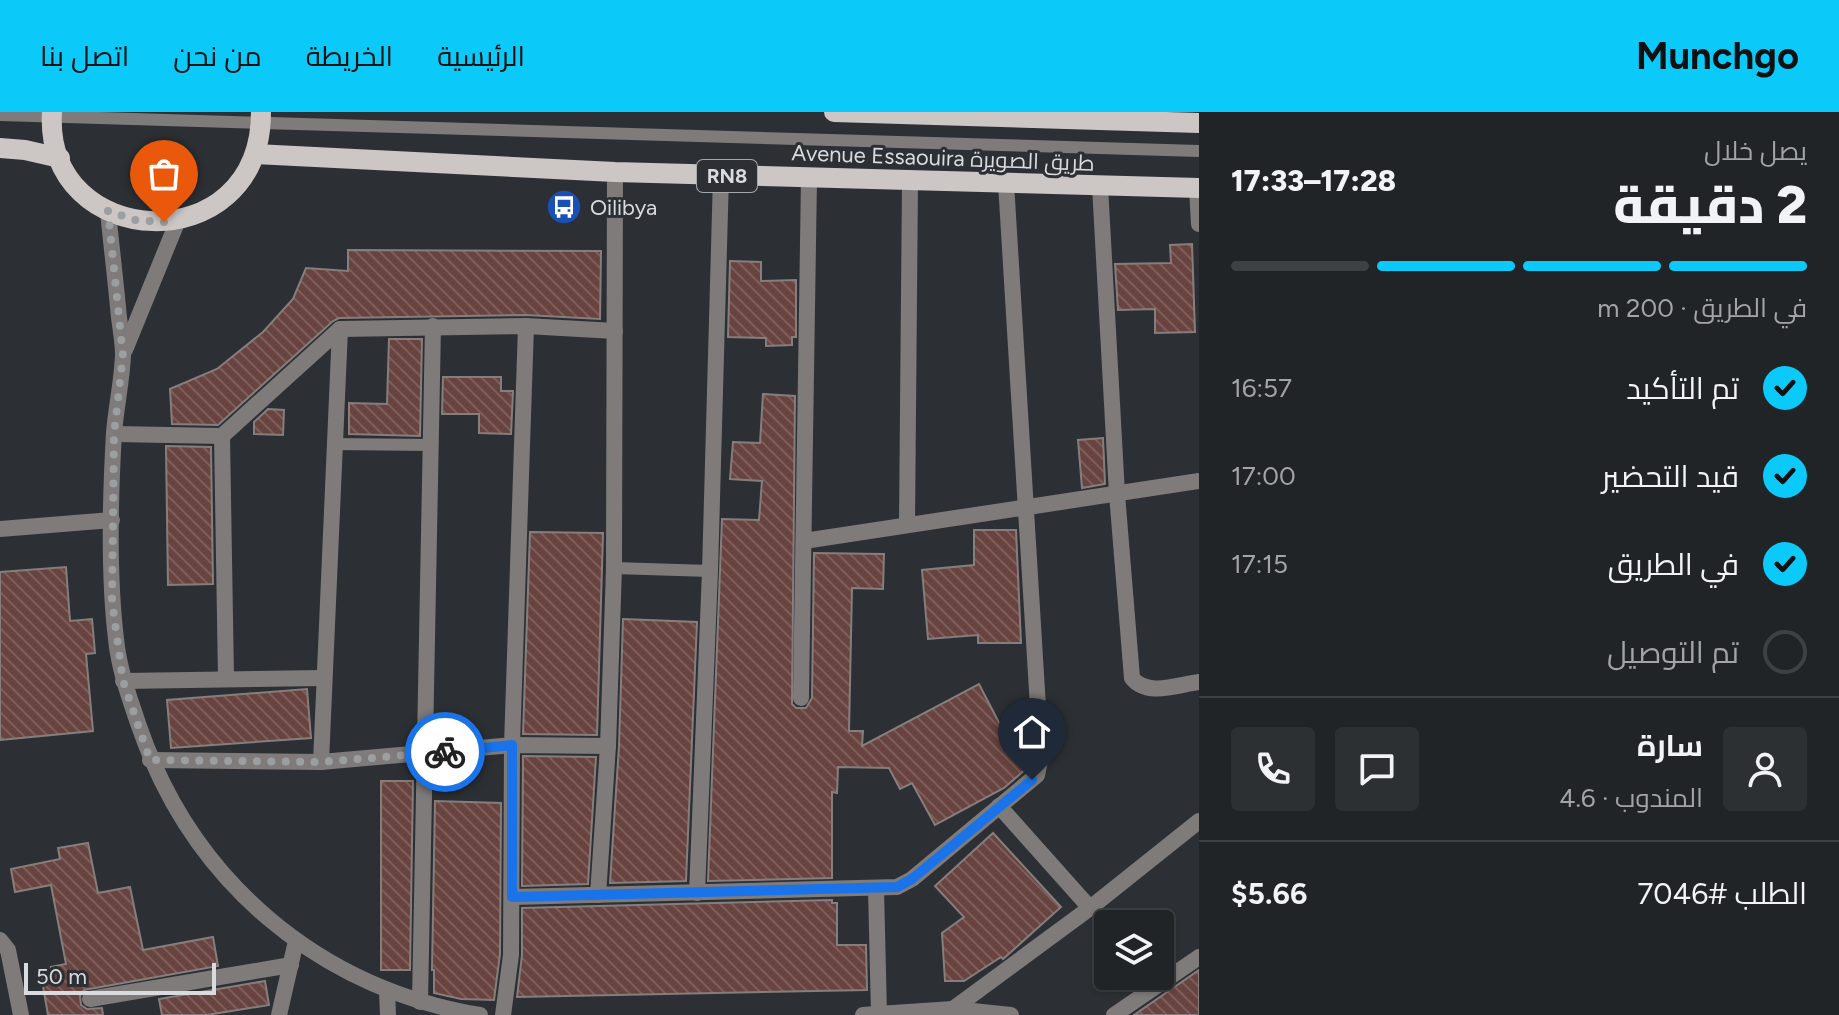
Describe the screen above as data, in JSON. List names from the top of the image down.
{
  "streets": {
    "main road": ["Avenue Essaouira طريق الصويرة", "RN8"]
  },
  "places": {
    "bus stop": ["Oilibya"]
  },
  "scale_bar": "50 m",
  "page": {
    "header": "Munchgo",
    "nav": [
      "الرئيسية",
      "الخريطة",
      "من نحن",
      "اتصل بنا"
    ],
    "heading": ["2 دقيقة", "يصل خلال", "17:28–17:33"],
    "panel": [
      "سارة",
      "المندوب · 4.6",
      "الطلب #7046",
      "$5.66"
    ],
    "bar": "في الطريق · 200 m",
    "list": [
      ["تم التأكيد", "16:57"],
      ["قيد التحضير", "17:00"],
      ["في الطريق", "17:15"],
      "تم التوصيل"
    ],
    "scale": "50 m"
  }
}
